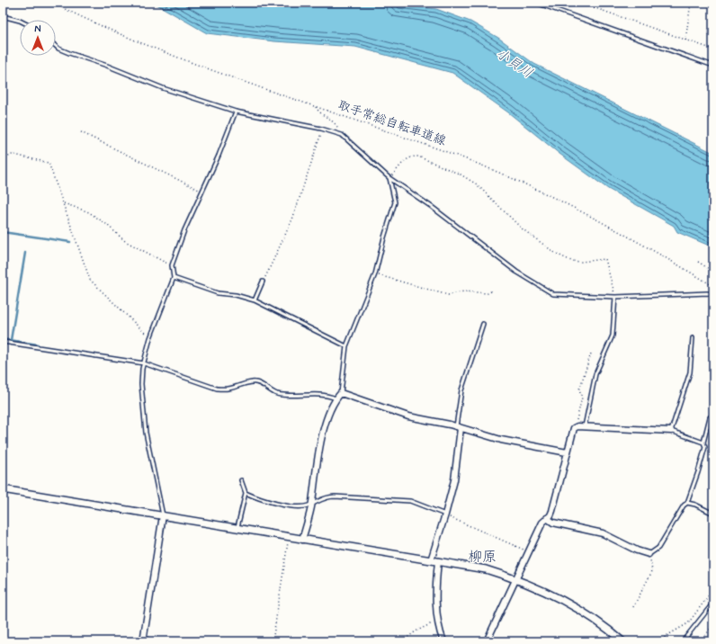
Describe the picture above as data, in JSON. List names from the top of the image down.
{
  "streets": {
    "path": ["取手常総自転車道線"]
  },
  "districts": ["柳原"],
  "water": ["小貝川"],
  "north": "top"
}
